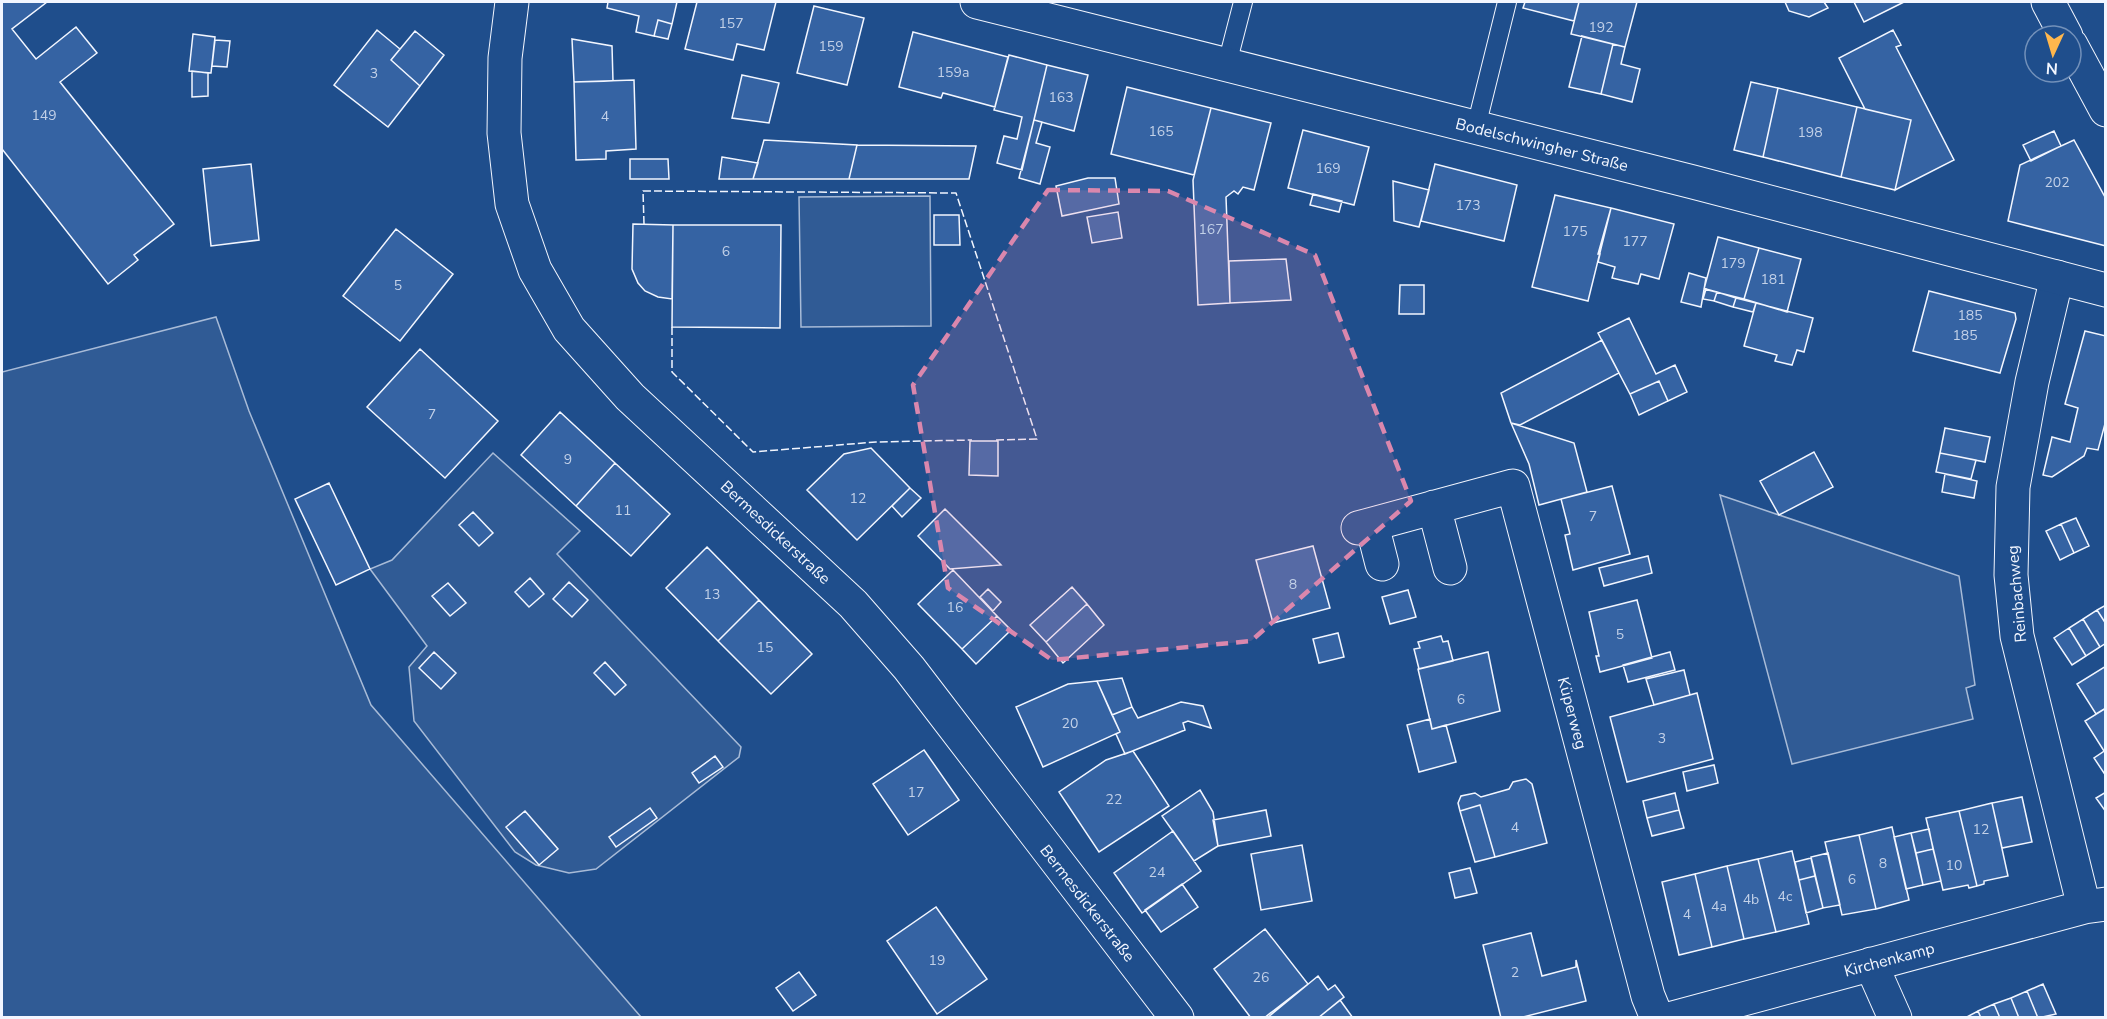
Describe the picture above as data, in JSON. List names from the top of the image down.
{
  "streets": {
    "street": [
      "Bodelschwingher Straße",
      "Bermesdickerstraße",
      "Reinbachweg",
      "Küperweg",
      "Kirchenkamp"
    ]
  },
  "crossings": [
    ["Bodelschwingher Straße", "Reinbachweg"],
    ["Reinbachweg", "Kirchenkamp"]
  ],
  "house_numbers": [
    "157",
    "192",
    "159",
    "159a",
    "3",
    "163",
    "149",
    "4",
    "165",
    "198",
    "169",
    "202",
    "173",
    "167",
    "175",
    "177",
    "6",
    "179",
    "181",
    "5",
    "185",
    "185",
    "7",
    "9",
    "12",
    "11",
    "7",
    "8",
    "13",
    "16",
    "5",
    "15",
    "6",
    "20",
    "3",
    "17",
    "22",
    "4",
    "12",
    "8",
    "10",
    "24",
    "6",
    "4c",
    "4b",
    "4a",
    "4",
    "19",
    "2",
    "26"
  ],
  "north": "bottom"
}
